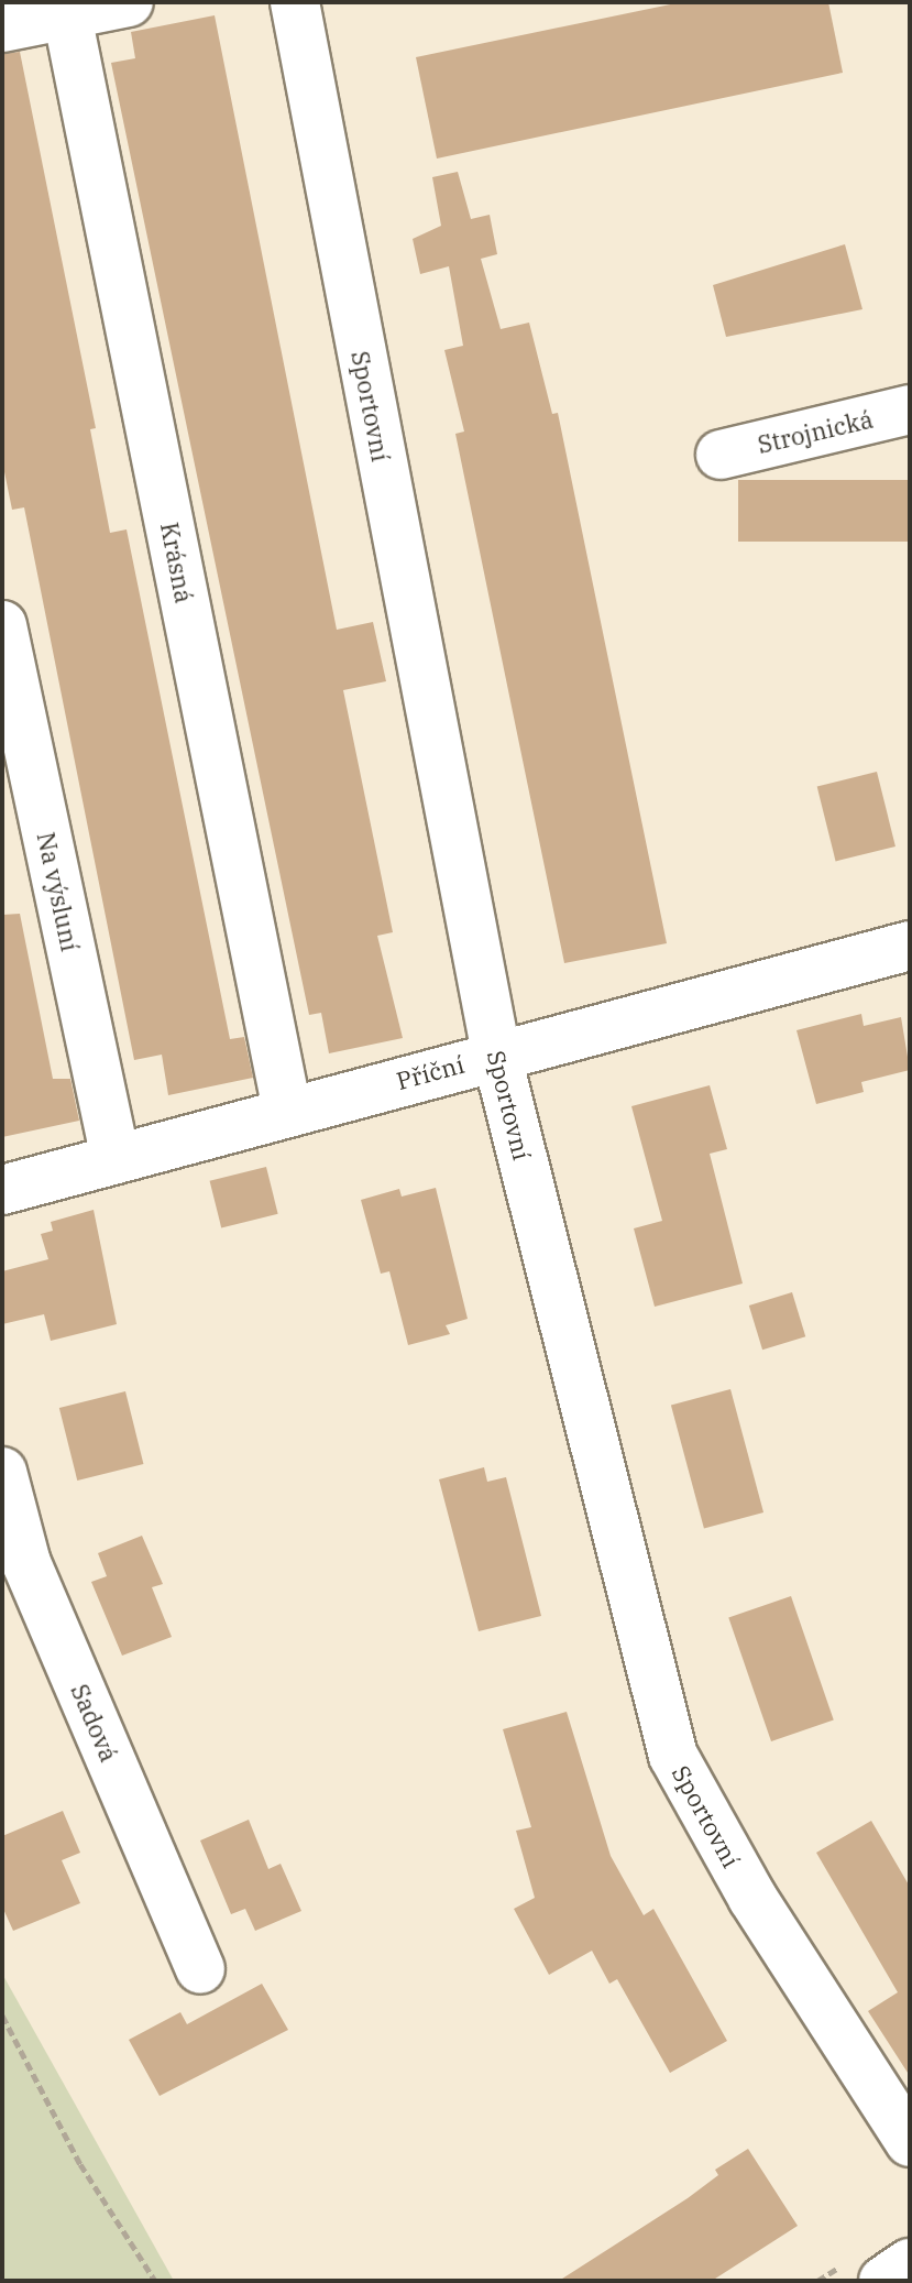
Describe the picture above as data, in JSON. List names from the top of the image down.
{
  "streets": {
    "street": [
      "Sportovní",
      "Strojnická",
      "Krásná",
      "Na výsluní",
      "Příční",
      "Sadová"
    ]
  },
  "crossings": [
    ["Sportovní", "Příční"],
    ["Krásná", "Příční"],
    ["Na výsluní", "Příční"]
  ]
}
